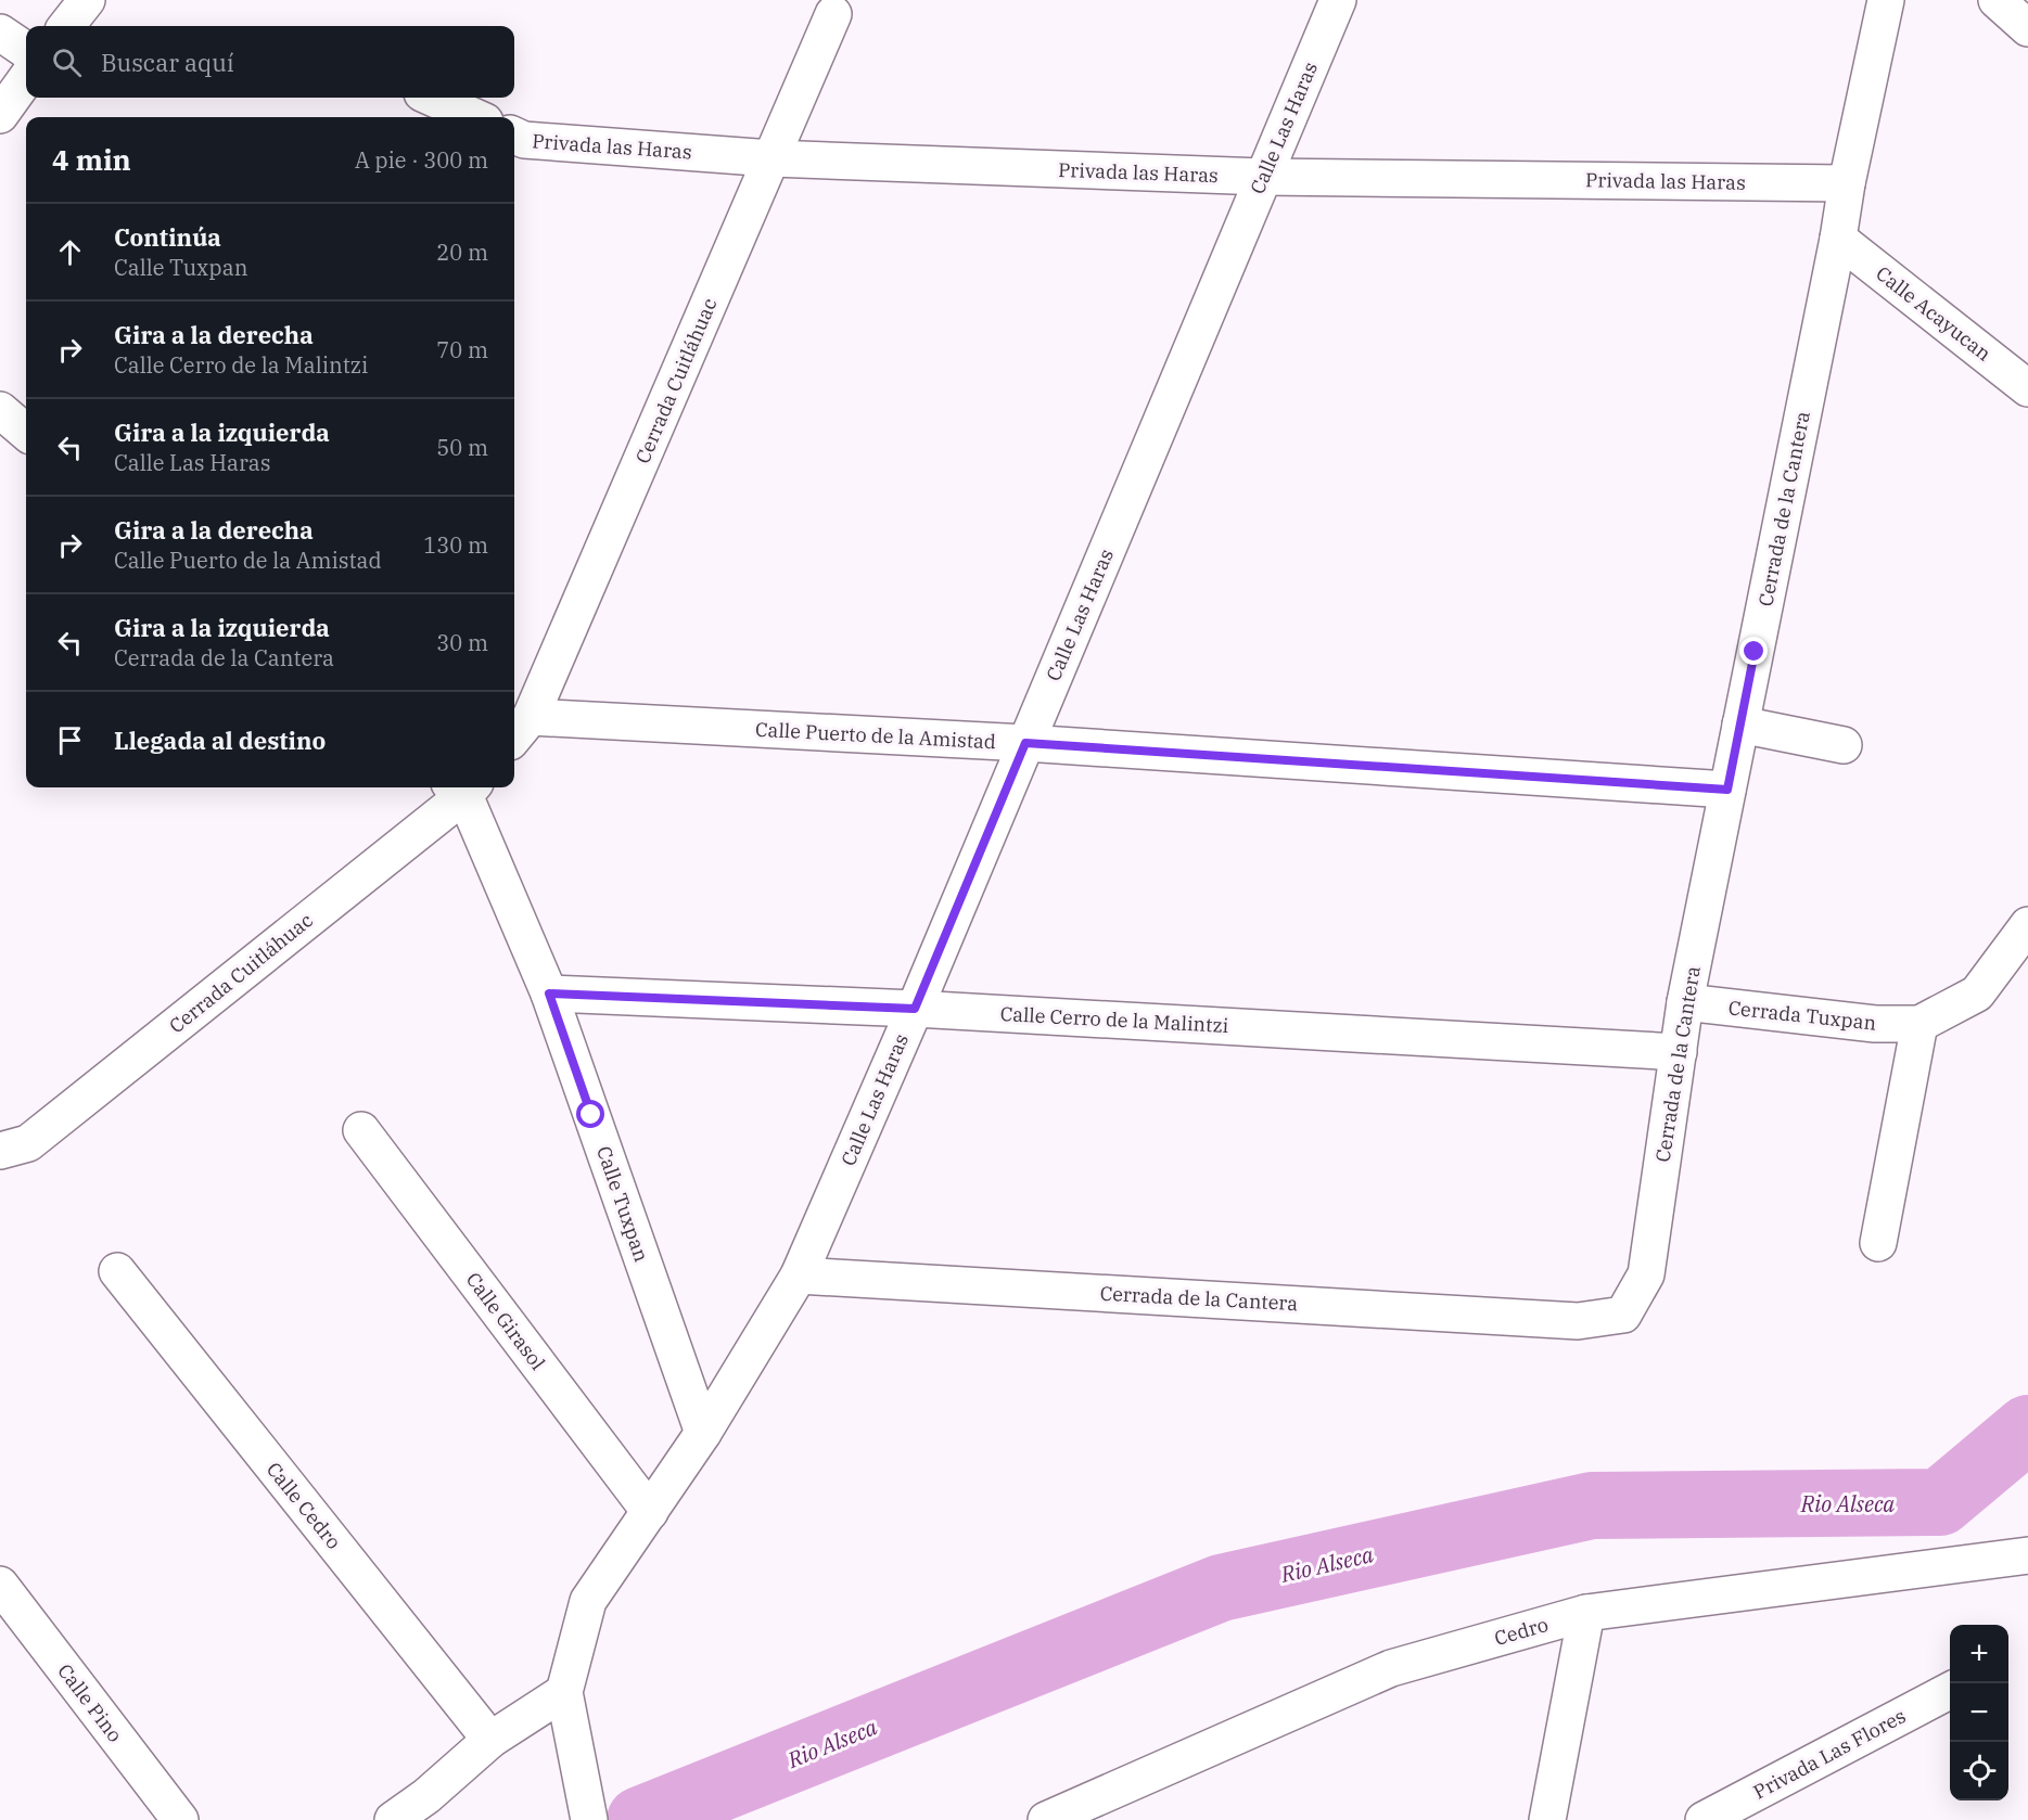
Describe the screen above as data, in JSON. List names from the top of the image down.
{
  "streets": {
    "street": [
      "Calle Las Haras",
      "Privada las Haras",
      "Calle Acayucan",
      "Cerrada Cuitláhuac",
      "Cerrada de la Cantera",
      "Calle Puerto de la Amistad",
      "Cerrada Tuxpan",
      "Calle Cerro de la Malintzi",
      "Calle Tuxpan",
      "Calle Girasol",
      "Calle Cedro",
      "Cedro",
      "Calle Pino",
      "Privada Las Flores"
    ]
  },
  "crossings": [
    ["Calle Las Haras", "Privada las Haras"],
    ["Calle Las Haras", "Cerrada de la Cantera"],
    ["Calle Las Haras", "Calle Puerto de la Amistad"],
    ["Calle Las Haras", "Calle Cerro de la Malintzi"],
    ["Calle Las Haras", "Calle Tuxpan"],
    ["Calle Las Haras", "Calle Girasol"],
    ["Privada las Haras", "Cerrada Cuitláhuac"],
    ["Privada las Haras", "Cerrada de la Cantera"],
    ["Calle Acayucan", "Cerrada de la Cantera"],
    ["Cerrada Cuitláhuac", "Calle Puerto de la Amistad"],
    ["Cerrada de la Cantera", "Calle Puerto de la Amistad"],
    ["Cerrada de la Cantera", "Cerrada Tuxpan"],
    ["Cerrada de la Cantera", "Calle Cerro de la Malintzi"],
    ["Calle Cerro de la Malintzi", "Calle Tuxpan"]
  ],
  "water": ["Rio Alseca"],
  "page": {
    "search": "Buscar aquí",
    "heading": ["4 min", "A pie · 300 m"],
    "list": [
      ["Continúa", "Calle Tuxpan", "20 m"],
      ["Gira a la derecha", "Calle Cerro de la Malintzi", "70 m"],
      ["Gira a la izquierda", "Calle Las Haras", "50 m"],
      ["Gira a la derecha", "Calle Puerto de la Amistad", "130 m"],
      ["Gira a la izquierda", "Cerrada de la Cantera", "30 m"],
      "Llegada al destino"
    ],
    "map_buttons": ["+", "−"]
  }
}
